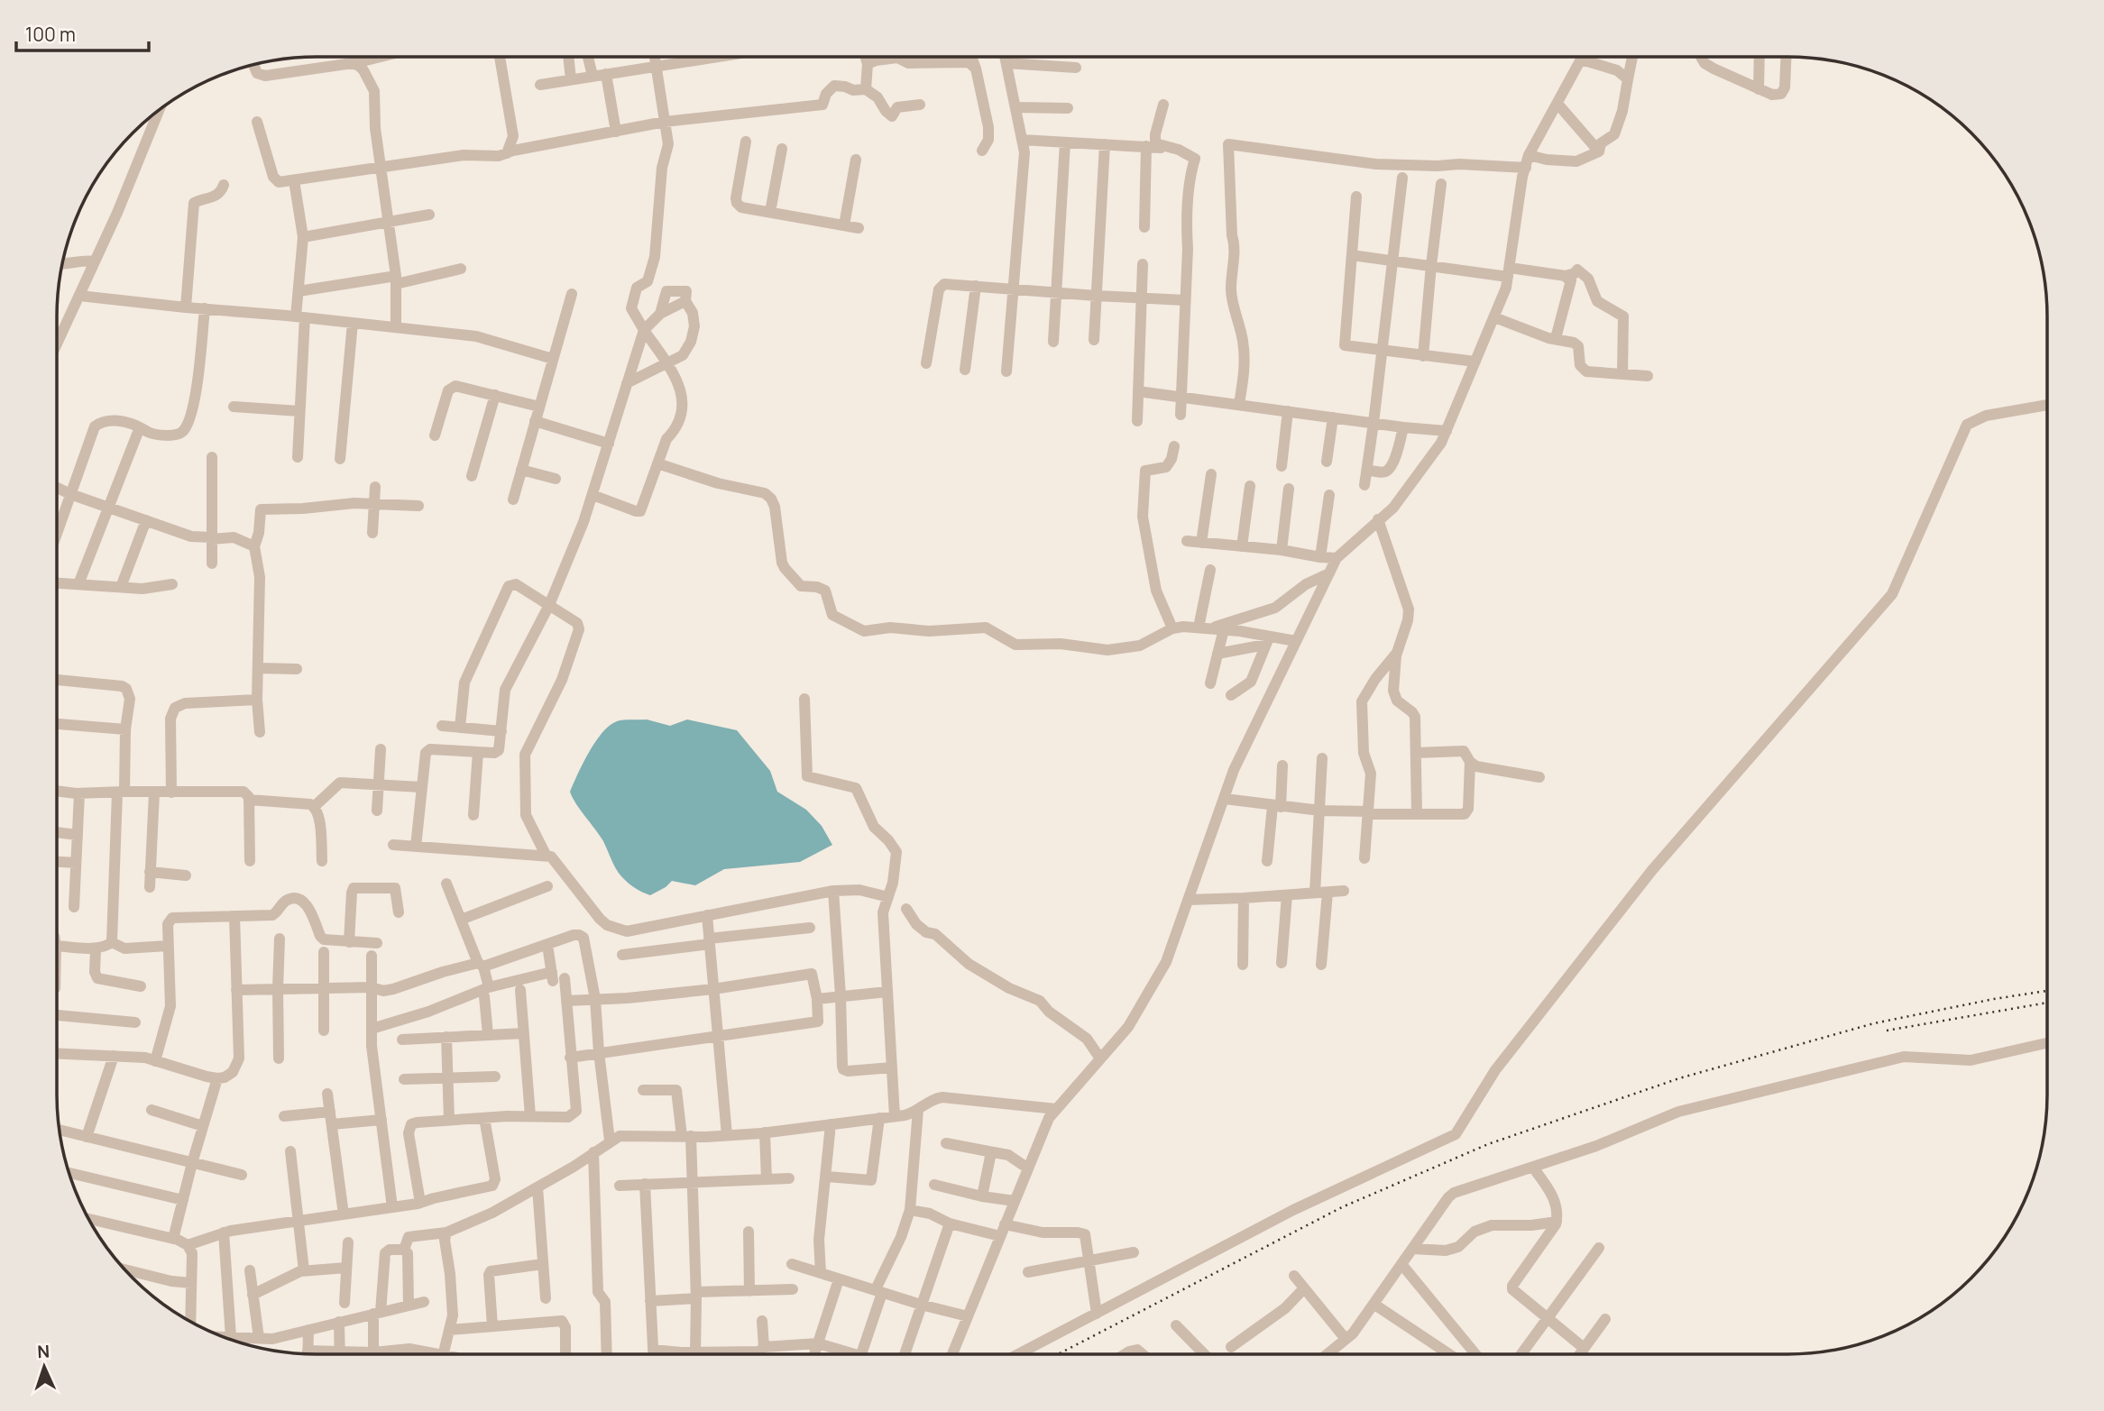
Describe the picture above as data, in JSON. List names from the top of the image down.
{
  "scale_bar": "100 m",
  "north": "top"
}
